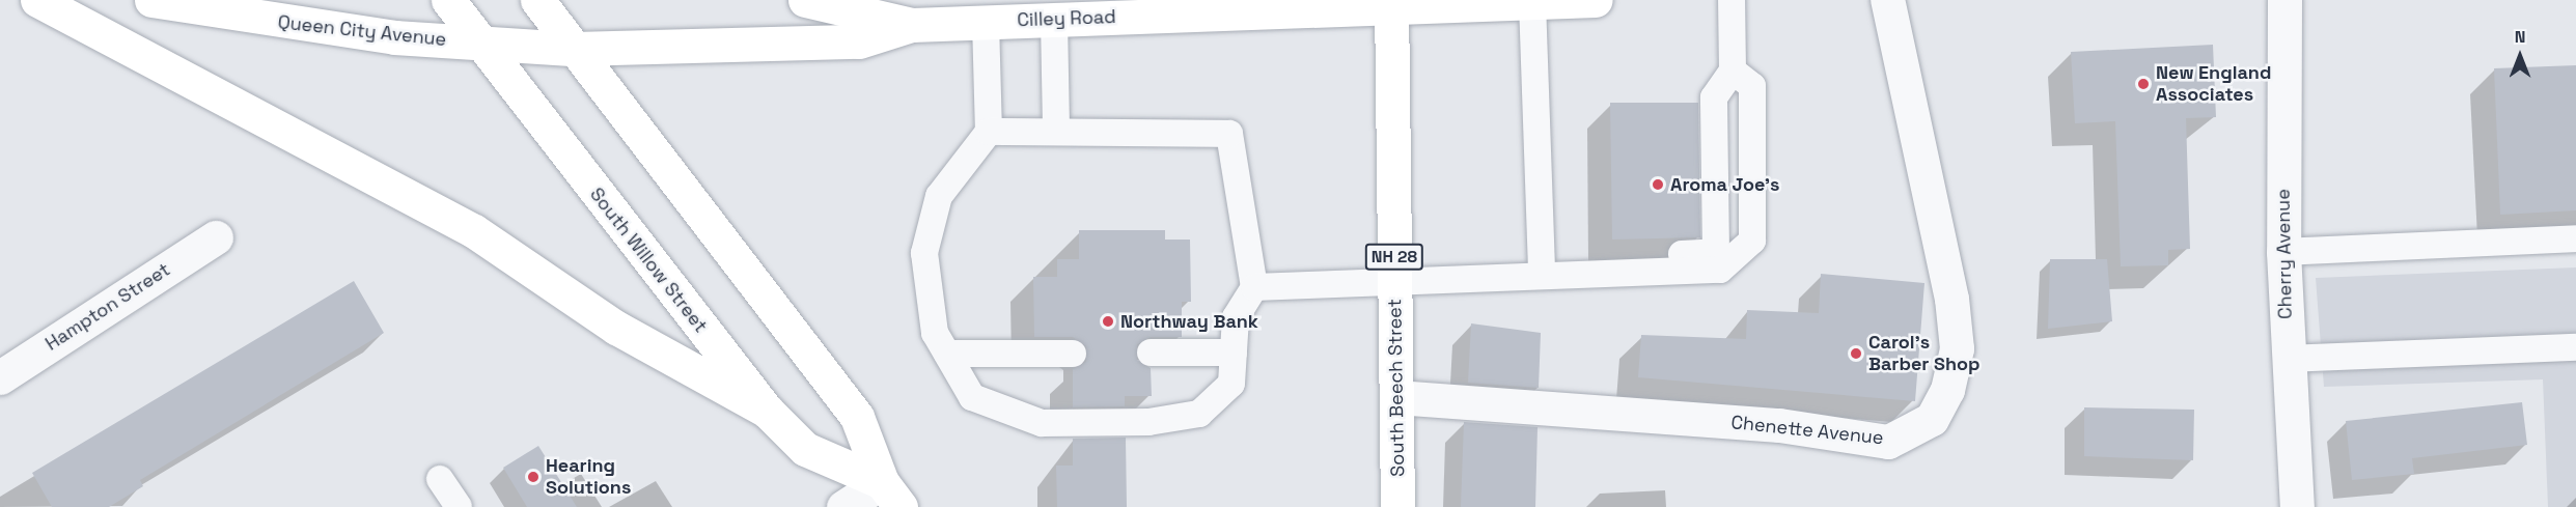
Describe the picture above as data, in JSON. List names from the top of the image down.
{
  "streets": {
    "main road": [
      "Cilley Road",
      "Queen City Avenue",
      "NH 28",
      "South Willow Street",
      "South Beech Street"
    ],
    "street": ["Cherry Avenue", "Hampton Street", "Chenette Avenue"]
  },
  "crossings": [
    ["Cilley Road", "Queen City Avenue"],
    ["Cilley Road", "South Beech Street"],
    ["Queen City Avenue", "South Willow Street"],
    ["South Beech Street", "Chenette Avenue"]
  ],
  "places": [
    "New England Associates",
    "Aroma Joe's",
    "Northway Bank",
    "Carol's Barber Shop",
    "Hearing Solutions"
  ],
  "north": "top"
}
